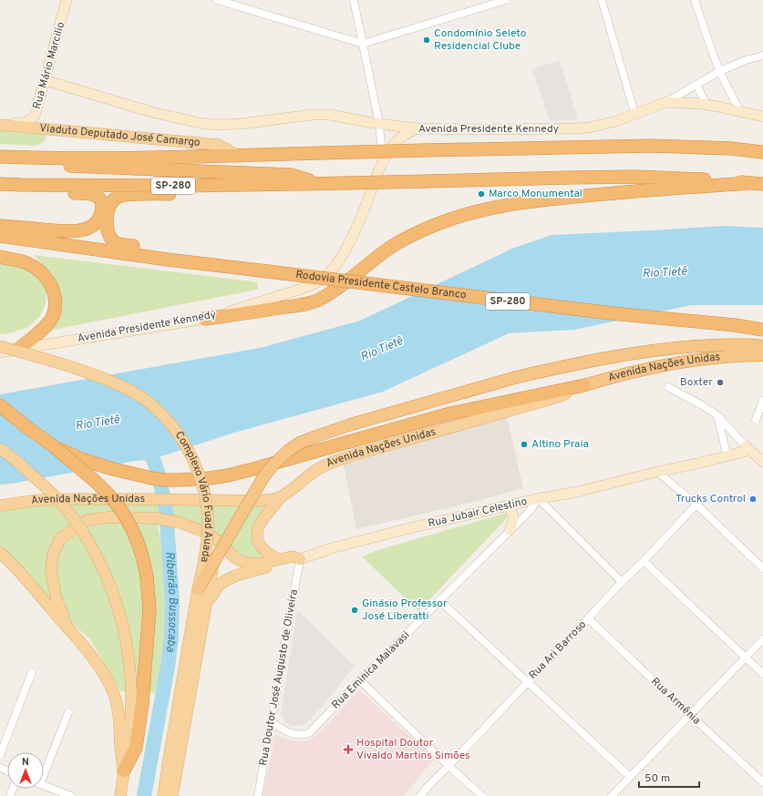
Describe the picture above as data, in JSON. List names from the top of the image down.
{
  "streets": {
    "highway": ["SP-280", "Rodovia Presidente Castelo Branco", "Avenida Nações Unidas"],
    "main road": [
      "Rua Mário Marcilio",
      "Avenida Presidente Kennedy",
      "Viaduto Deputado José Camargo",
      "Complexo Vário Fuad Auada",
      "Rua Jubair Celestino"
    ],
    "street": [
      "Rua Ari Barroso",
      "Rua Eminica Malavasi",
      "Rua Doutor José Augusto de Oliveira",
      "Rua Armênia"
    ]
  },
  "crossings": [
    ["Rua Mário Marcilio", "Viaduto Deputado José Camargo"],
    ["Rua Jubair Celestino", "Rua Eminica Malavasi"],
    ["Rua Jubair Celestino", "Rua Doutor José Augusto de Oliveira"],
    ["Rua Ari Barroso", "Rua Armênia"],
    ["Rua Eminica Malavasi", "Rua Doutor José Augusto de Oliveira"]
  ],
  "water": ["Rio Tietê", "Ribeirão Bussocaba"],
  "places": {
    "other": [
      "Condomínio Seleto Residencial Clube",
      "Marco Monumental",
      "Boxter",
      "Altino Praia",
      "Trucks Control",
      "Ginásio Professor José Liberatti"
    ],
    "health": ["Hospital Doutor Vivaldo Martins Simões"]
  },
  "scale_bar": "50 m",
  "north": "top"
}
